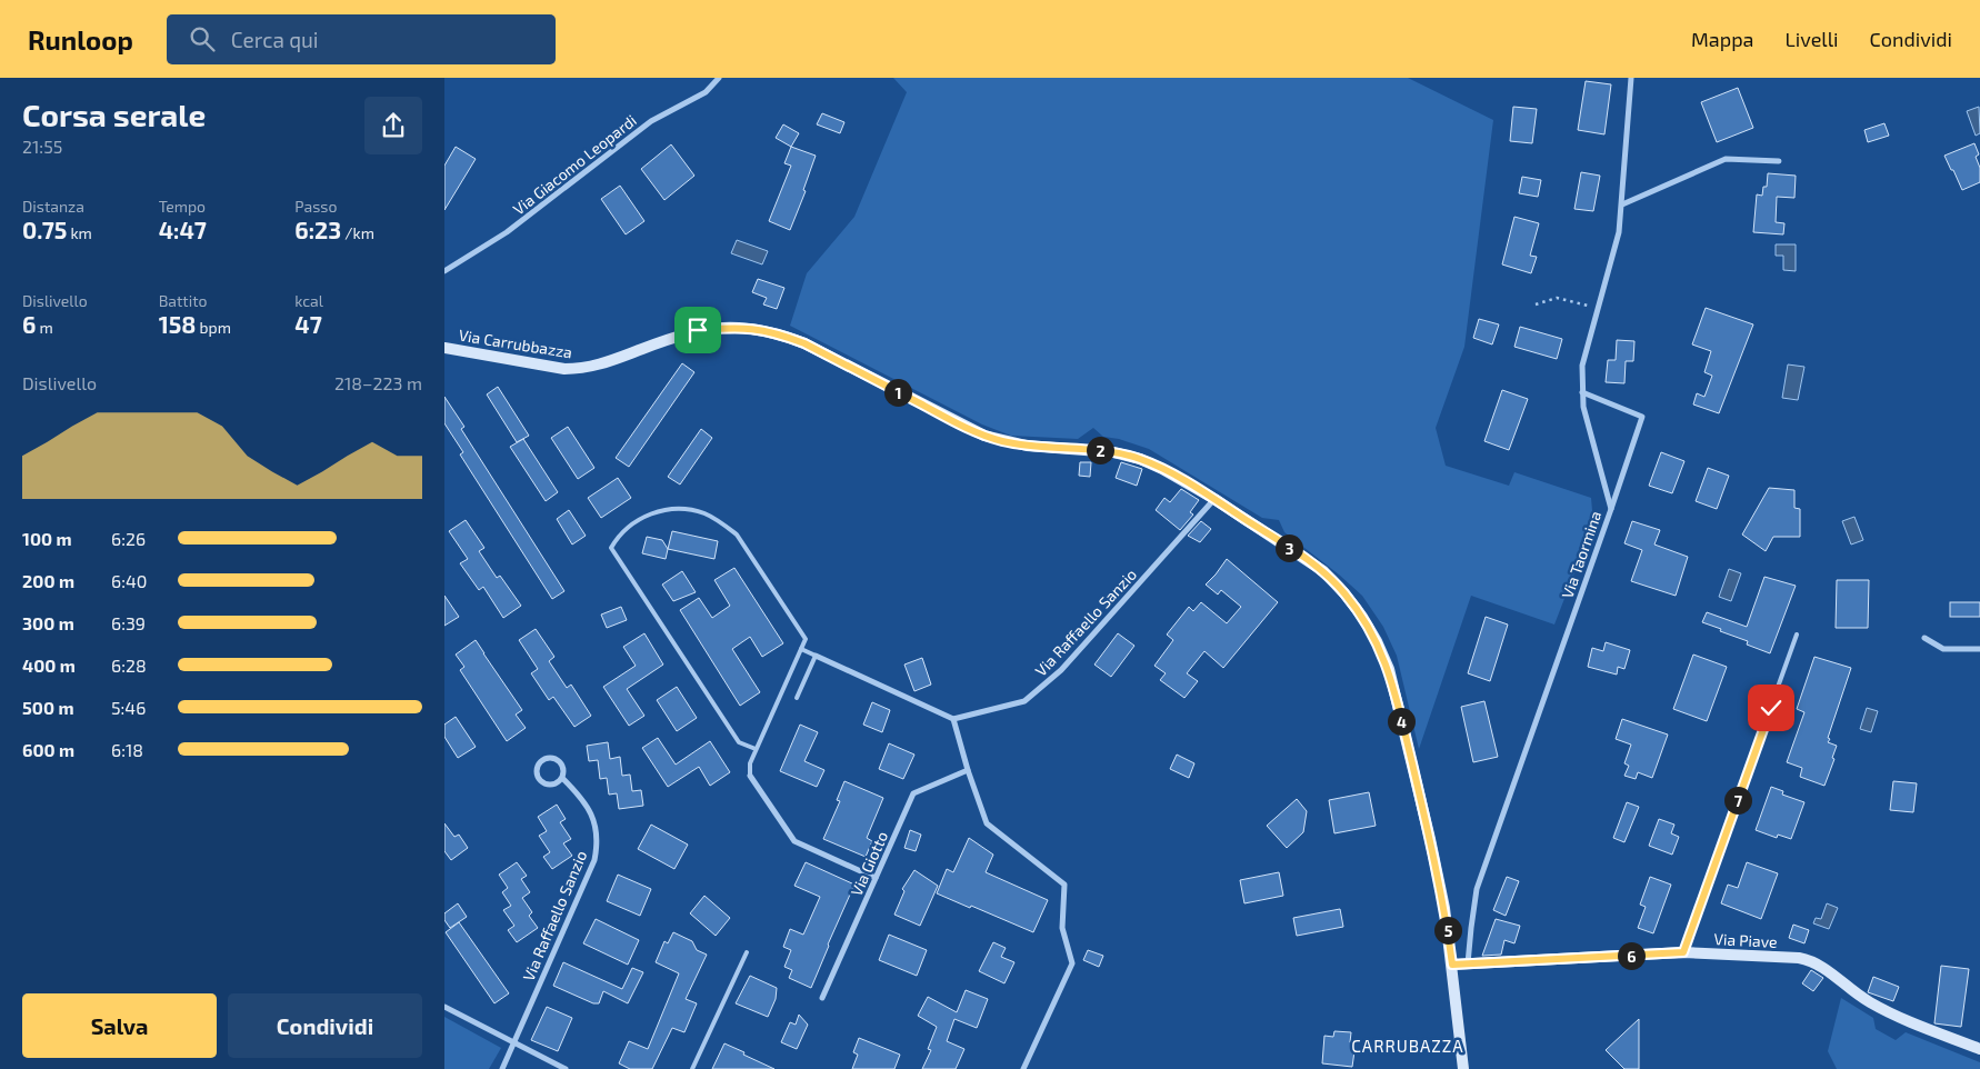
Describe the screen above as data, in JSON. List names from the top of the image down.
{
  "streets": {
    "main road": ["Via Carrubbazza", "Via Piave"],
    "street": [
      "Via Giacomo Leopardi",
      "Via Taormina",
      "Via Raffaello Sanzio",
      "Via Giotto"
    ]
  },
  "crossings": [
    ["Via Carrubbazza", "Via Raffaello Sanzio"],
    ["Via Carrubbazza", "Via Piave"],
    ["Via Taormina", "Via Piave"]
  ],
  "districts": ["CARRUBAZZA"],
  "page": {
    "header": "Runloop",
    "search": "Cerca qui",
    "nav": ["Mappa", "Livelli", "Condividi"],
    "heading": ["Corsa serale", "21:55"],
    "stats": [
      ["Distanza", "0.75 km"],
      ["Tempo", "4:47"],
      ["Passo", "6:23 /km"],
      ["Dislivello", "6 m"],
      ["Battito", "158 bpm"],
      ["kcal", "47"]
    ],
    "chart": ["Dislivello", "218–223 m"],
    "pins": [
      "1",
      "2",
      "3",
      "4",
      "7",
      "5",
      "6"
    ],
    "list": [
      {
        "name": "100 m",
        "note": "6:26"
      },
      {
        "name": "200 m",
        "note": "6:40"
      },
      {
        "name": "300 m",
        "note": "6:39"
      },
      {
        "name": "400 m",
        "note": "6:28"
      },
      {
        "name": "500 m",
        "note": "5:46"
      },
      {
        "name": "600 m",
        "note": "6:18"
      }
    ],
    "buttons": ["Salva", "Condividi"]
  }
}
